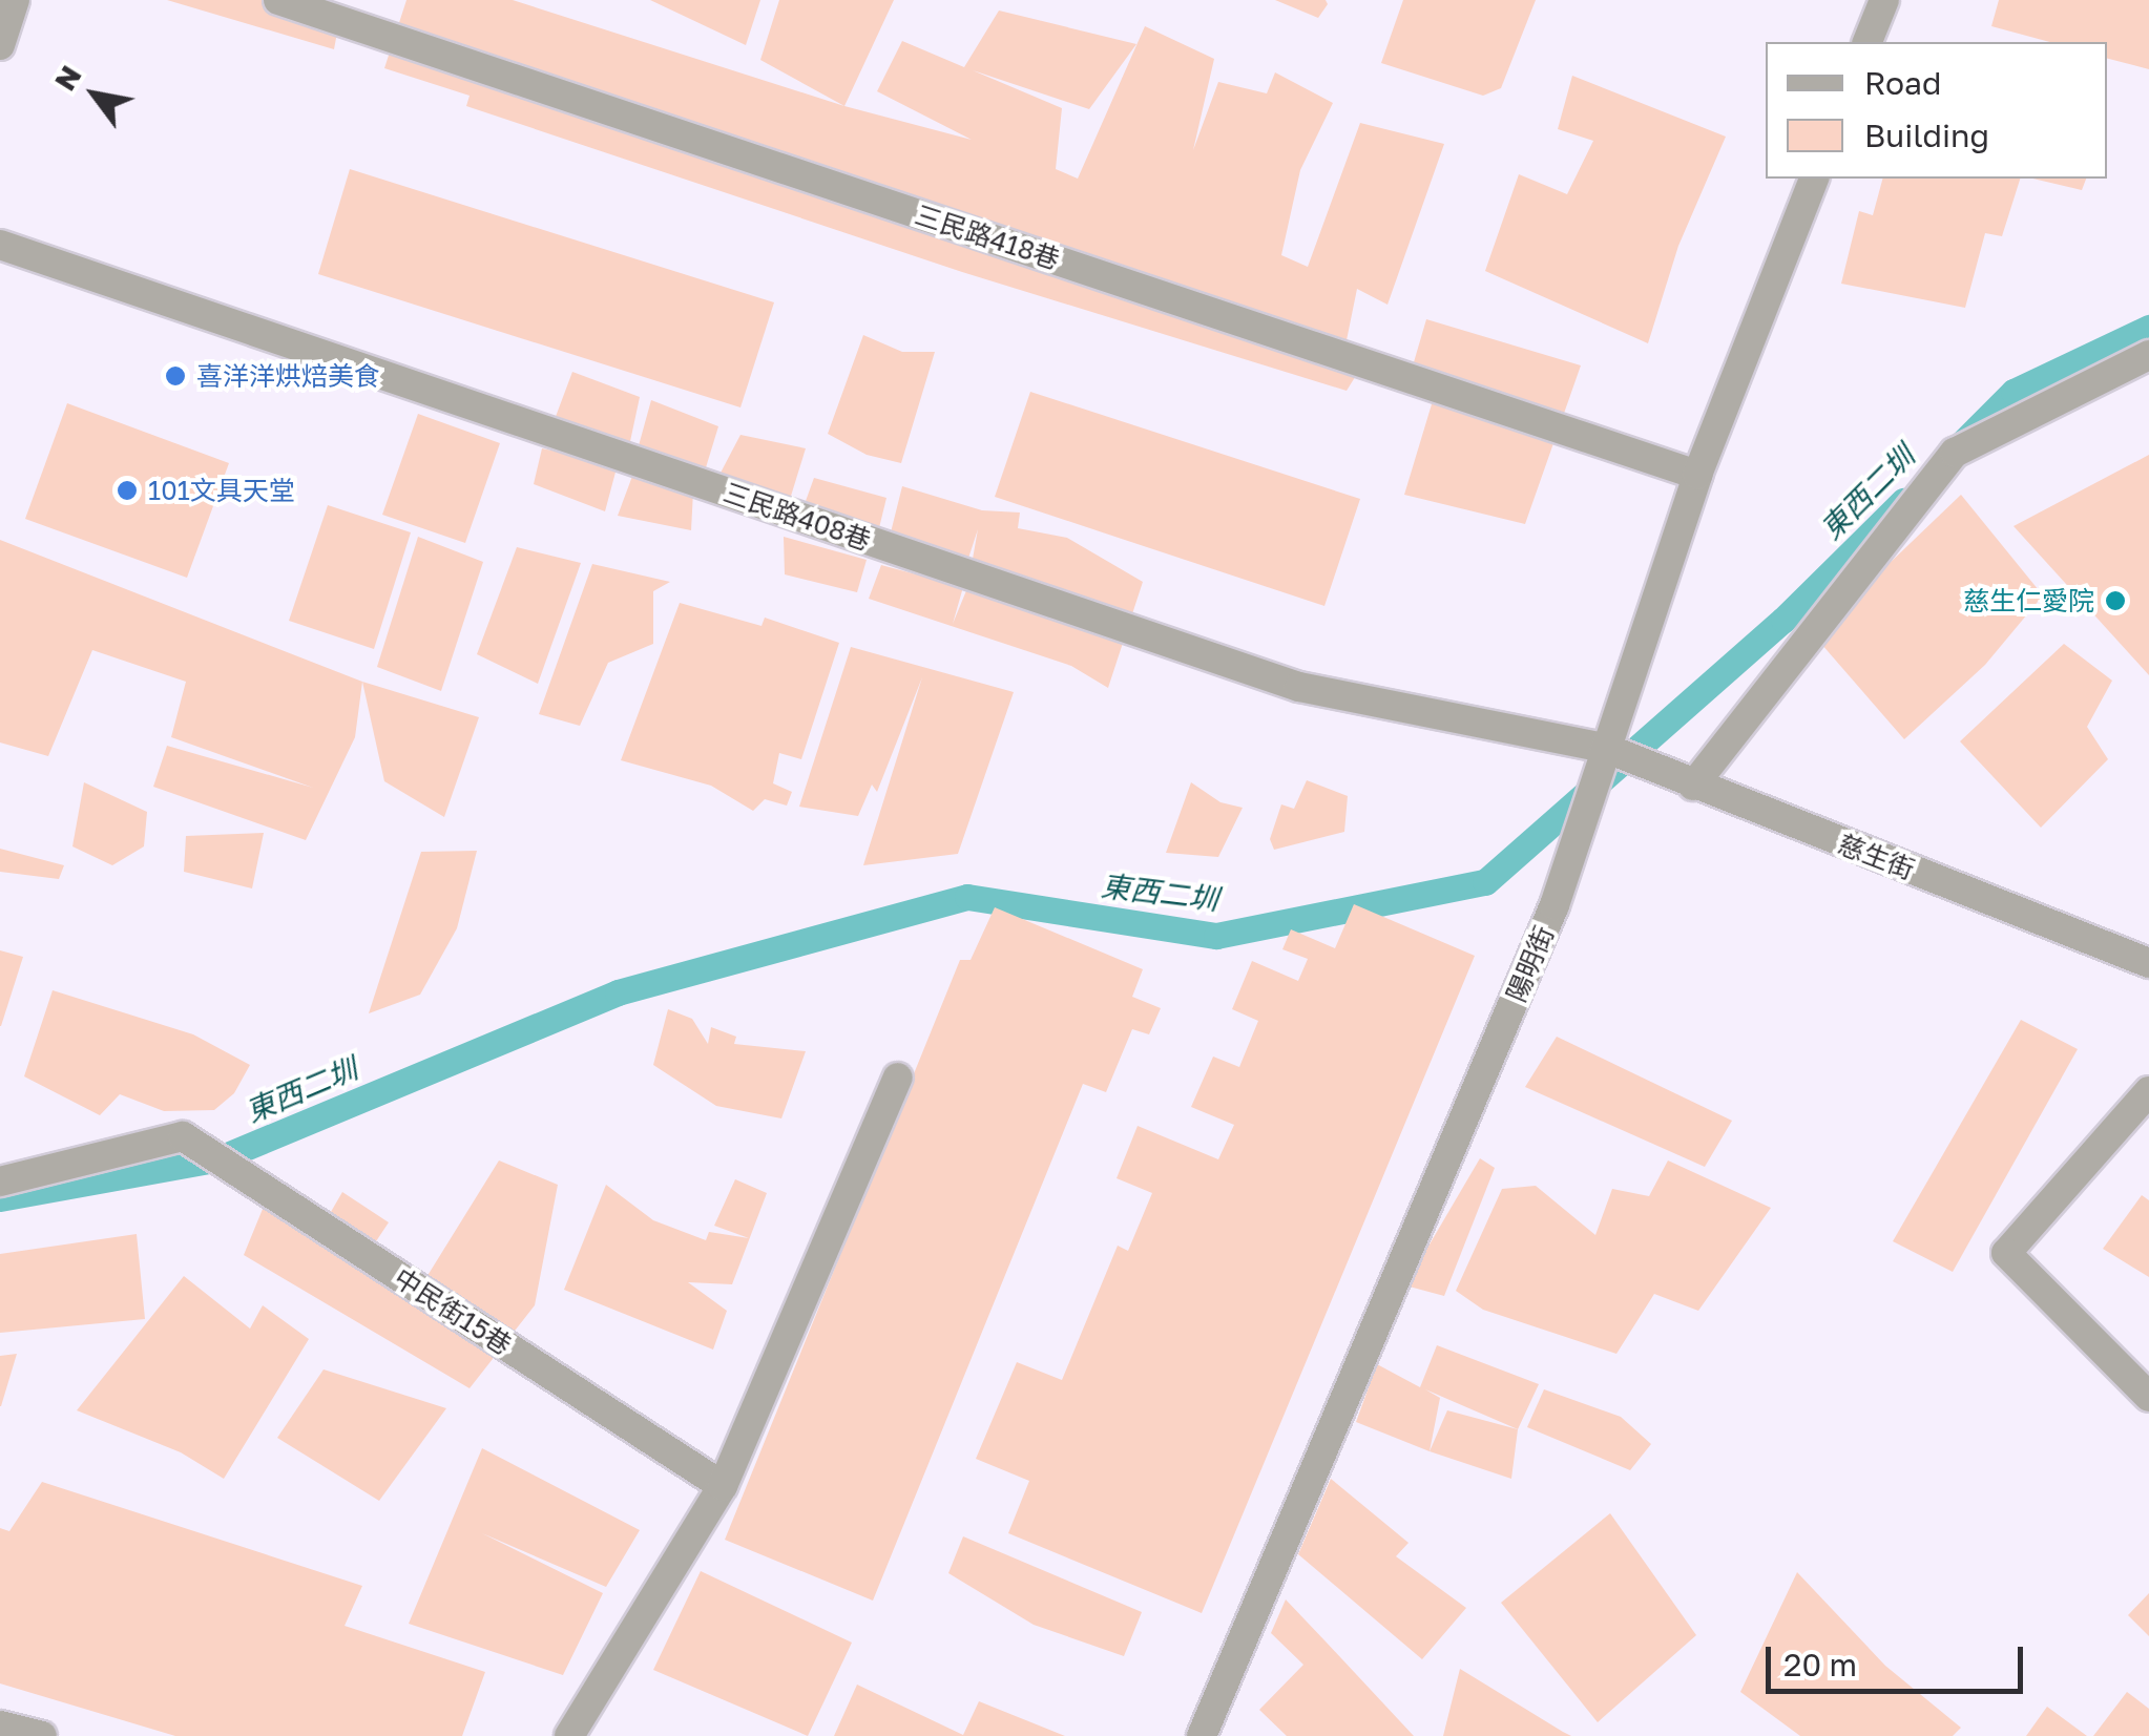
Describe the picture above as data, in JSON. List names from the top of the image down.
{
  "streets": {
    "street": [
      "三民路418巷",
      "三民路408巷",
      "慈生街",
      "陽明街",
      "中民街15巷"
    ]
  },
  "crossings": [
    ["三民路418巷", "陽明街"],
    ["三民路408巷", "慈生街"],
    ["三民路408巷", "陽明街"],
    ["慈生街", "陽明街"]
  ],
  "water": ["東西二圳"],
  "places": ["喜洋洋烘焙美食", "101文具天堂", "慈生仁愛院"],
  "legend": ["Road", "Building"],
  "scale_bar": "20 m",
  "north": "top left"
}
